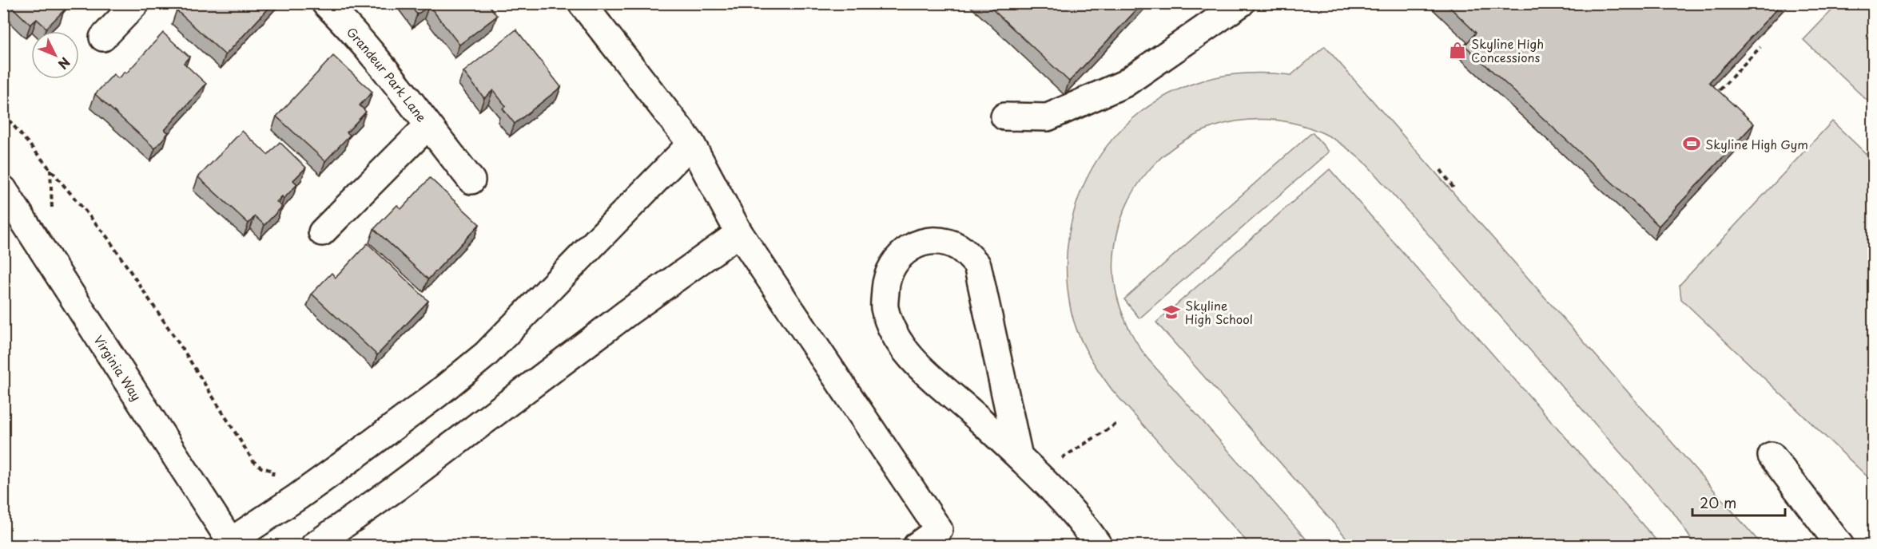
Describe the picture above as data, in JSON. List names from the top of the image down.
{
  "streets": {
    "street": ["Grandeur Park Lane", "Virginia Way"]
  },
  "places": {
    "shop": ["Skyline High Concessions"],
    "sports": ["Skyline High Gym"],
    "school or university": ["Skyline High School"]
  },
  "scale_bar": "20 m",
  "north": "bottom right"
}
